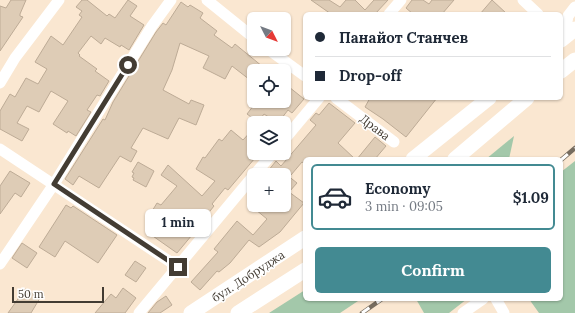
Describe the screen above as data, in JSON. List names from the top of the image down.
{
  "streets": {
    "main road": ["бул. Добруджа"],
    "street": ["Драва"]
  },
  "scale_bar": "50 m",
  "north": "bottom right",
  "page": {
    "map_buttons": "+",
    "banner": ["Панайот Станчев", "Drop-off"],
    "list": [
      {
        "name": "Economy",
        "note": "3 min · 09:05",
        "value": "$1.09"
      }
    ],
    "bubble": "1 min",
    "buttons": "Confirm",
    "scale": "50 m"
  }
}
